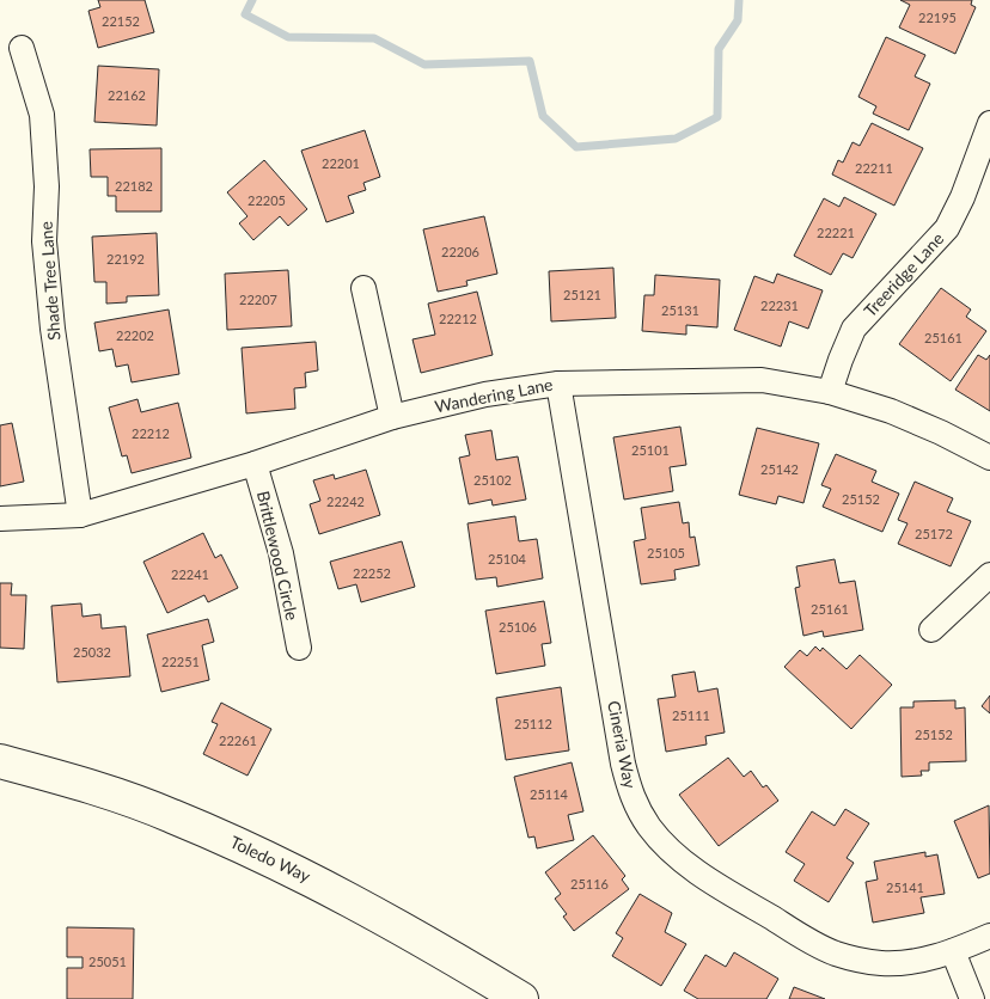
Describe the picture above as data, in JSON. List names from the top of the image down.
{
  "streets": {
    "main road": ["Toledo Way"],
    "street": [
      "Treeridge Lane",
      "Shade Tree Lane",
      "Wandering Lane",
      "Brittlewood Circle",
      "Cineria Way"
    ]
  },
  "crossings": [
    ["Treeridge Lane", "Wandering Lane"],
    ["Shade Tree Lane", "Wandering Lane"],
    ["Wandering Lane", "Brittlewood Circle"],
    ["Wandering Lane", "Cineria Way"]
  ],
  "house_numbers": [
    "22195",
    "22152",
    "22162",
    "22201",
    "22211",
    "22182",
    "22205",
    "22221",
    "22206",
    "22192",
    "25121",
    "22207",
    "22231",
    "25131",
    "22212",
    "22202",
    "25161",
    "22212",
    "25101",
    "25142",
    "25102",
    "25152",
    "22242",
    "25172",
    "25105",
    "25104",
    "22252",
    "22241",
    "25161",
    "25106",
    "25032",
    "22251",
    "25111",
    "25112",
    "25152",
    "22261",
    "25114",
    "25116",
    "25141",
    "25051"
  ]
}
